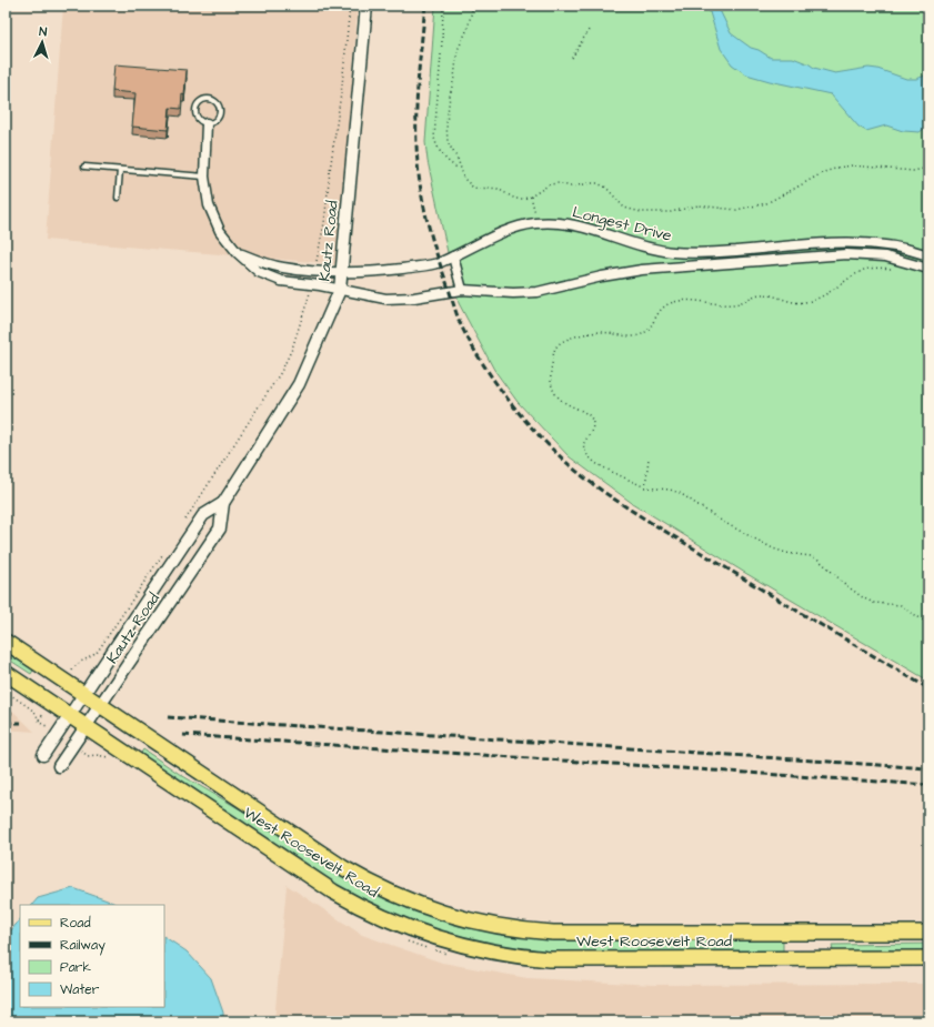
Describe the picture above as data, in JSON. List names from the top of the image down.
{
  "streets": {
    "main road": ["West Roosevelt Road"],
    "street": ["Longest Drive", "Kautz Road"]
  },
  "crossings": [
    ["Longest Drive", "Kautz Road"],
    ["Kautz Road", "West Roosevelt Road"]
  ],
  "legend": [
    "Road",
    "Railway",
    "Park",
    "Water"
  ],
  "north": "top"
}
